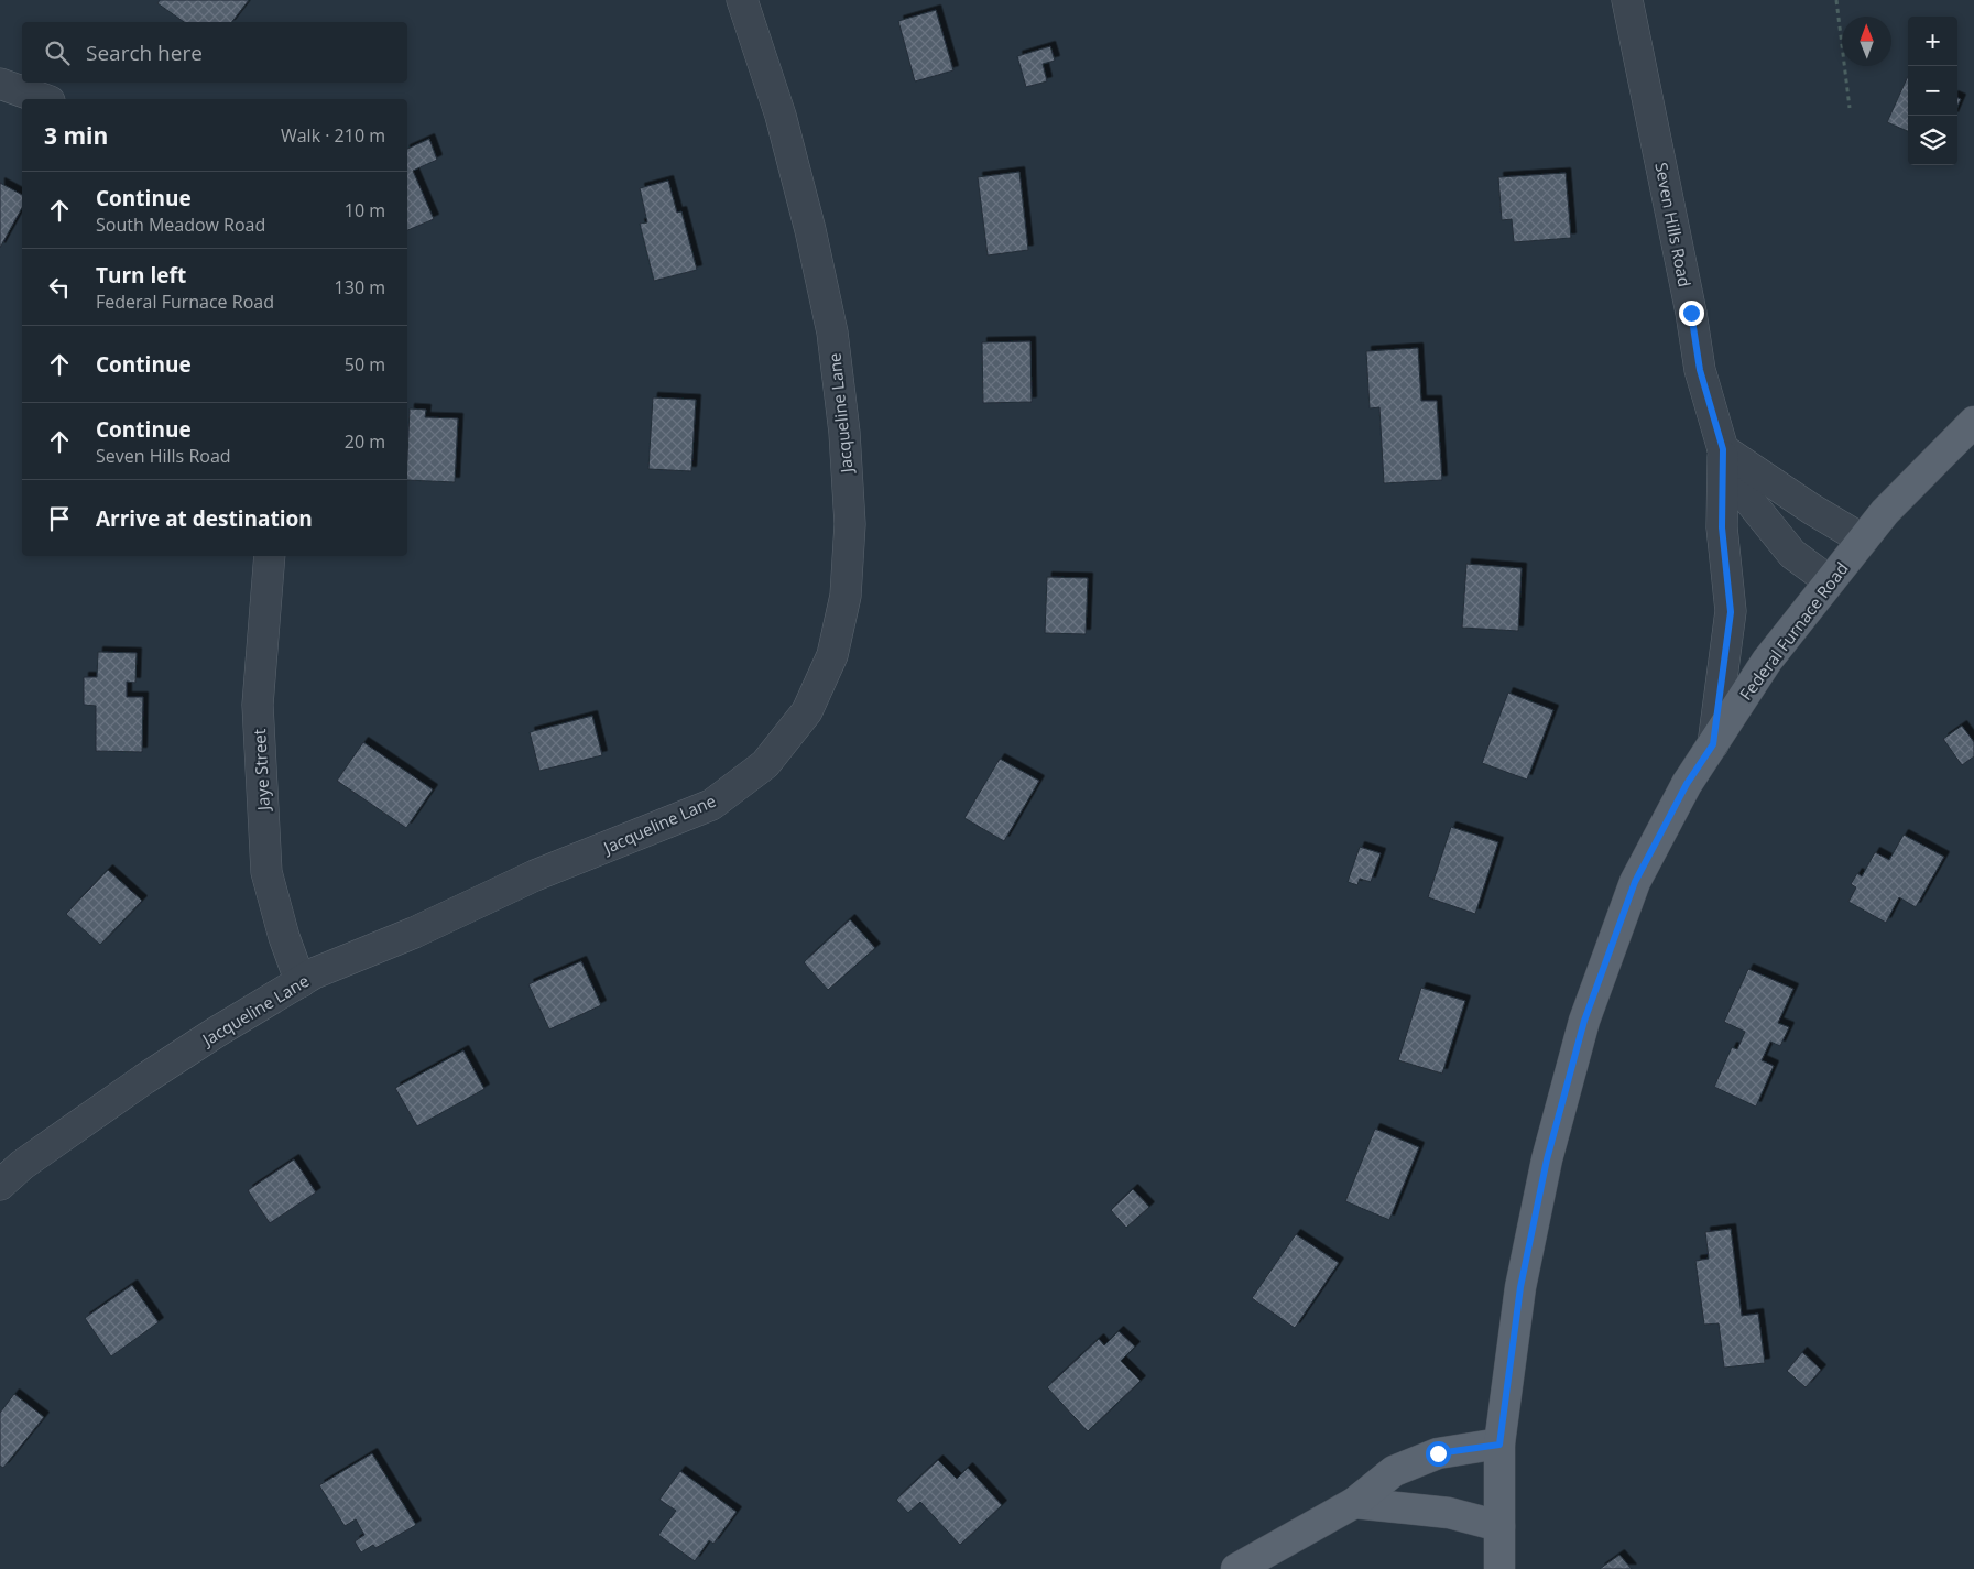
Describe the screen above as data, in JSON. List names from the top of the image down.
{
  "streets": {
    "main road": ["Federal Furnace Road"],
    "street": ["Seven Hills Road", "Jacqueline Lane", "Jaye Street"]
  },
  "crossings": [
    ["Seven Hills Road", "Federal Furnace Road"],
    ["Jacqueline Lane", "Jaye Street"]
  ],
  "north": "top",
  "page": {
    "map_buttons": ["+", "−"],
    "search": "Search here",
    "heading": ["3 min", "Walk · 210 m"],
    "list": [
      ["Continue", "South Meadow Road", "10 m"],
      ["Turn left", "Federal Furnace Road", "130 m"],
      ["Continue", "50 m"],
      ["Continue", "Seven Hills Road", "20 m"],
      "Arrive at destination"
    ]
  }
}
